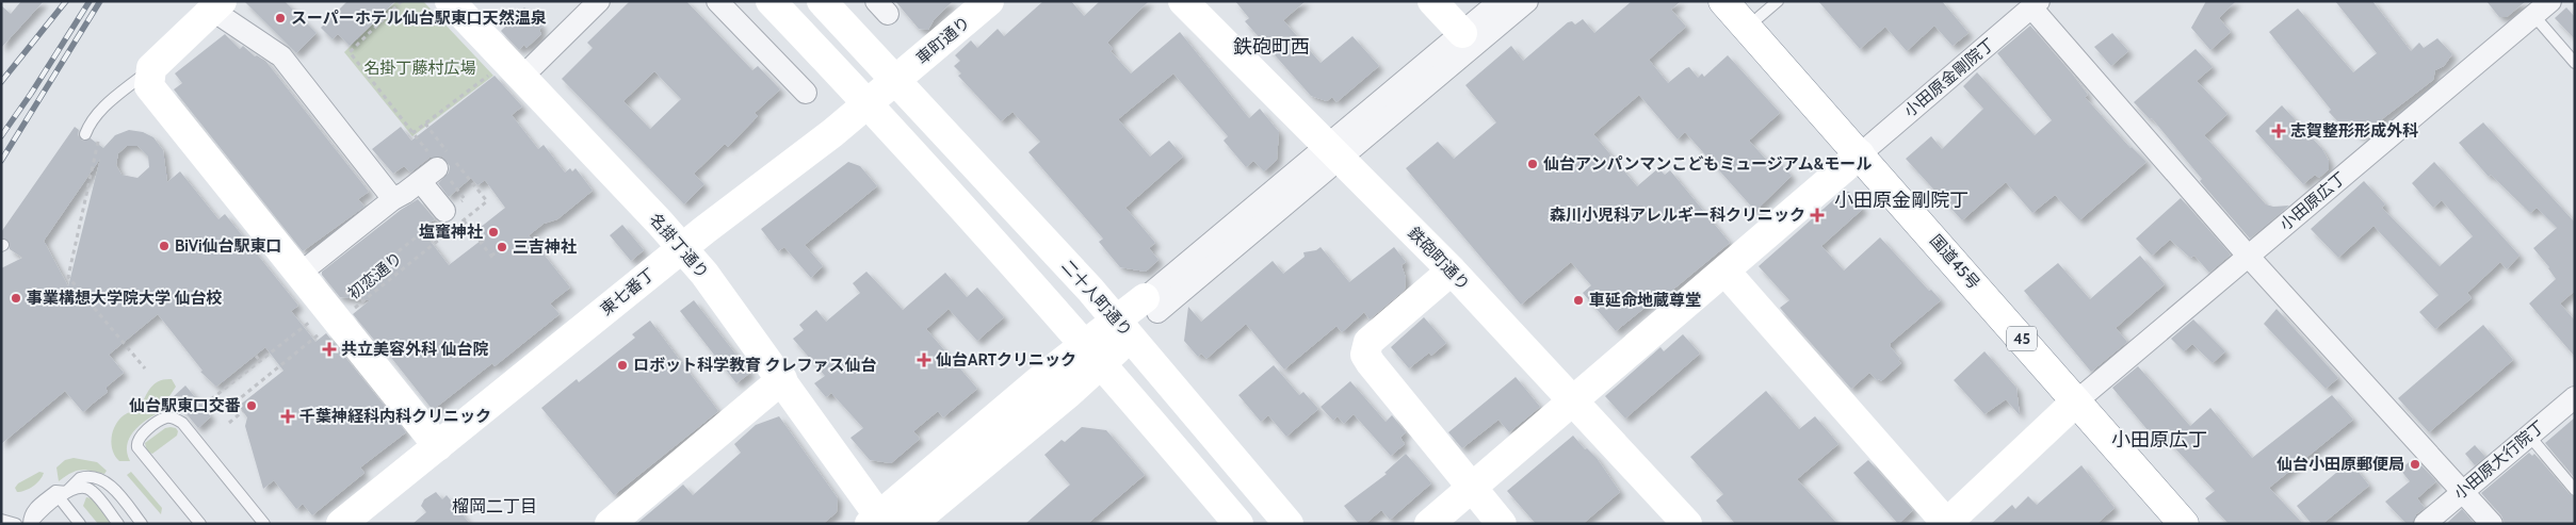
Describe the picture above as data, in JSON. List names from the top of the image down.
{
  "streets": {
    "main road": [
      "車町通り",
      "名掛丁通り",
      "鉄砲町通り",
      "国道45号",
      "東七番丁",
      "二十人町通り",
      "45"
    ],
    "street": ["小田原金剛院丁", "小田原広丁", "小田原大行院丁"],
    "path": ["初恋通り"]
  },
  "crossings": [
    ["車町通り", "東七番丁"],
    ["車町通り", "二十人町通り"],
    ["小田原金剛院丁", "国道45号"],
    ["小田原広丁", "国道45号"],
    ["名掛丁通り", "東七番丁"],
    ["東七番丁", "二十人町通り"]
  ],
  "districts": [
    "鉄砲町西",
    "小田原金剛院丁",
    "小田原広丁",
    "榴岡二丁目"
  ],
  "parks": ["名掛丁藤村広場"],
  "places": {
    "other": [
      "スーパーホテル仙台駅東口天然温泉",
      "仙台アンパンマンこどもミュージアム&モール",
      "塩竃神社",
      "BiVi仙台駅東口",
      "三吉神社",
      "事業構想大学院大学 仙台校",
      "車延命地蔵尊堂",
      "ロボット科学教育 クレファス仙台",
      "仙台駅東口交番",
      "仙台小田原郵便局"
    ],
    "health": [
      "志賀整形形成外科",
      "森川小児科アレルギー科クリニック",
      "共立美容外科 仙台院",
      "仙台ARTクリニック",
      "千葉神経科内科クリニック"
    ]
  }
}
